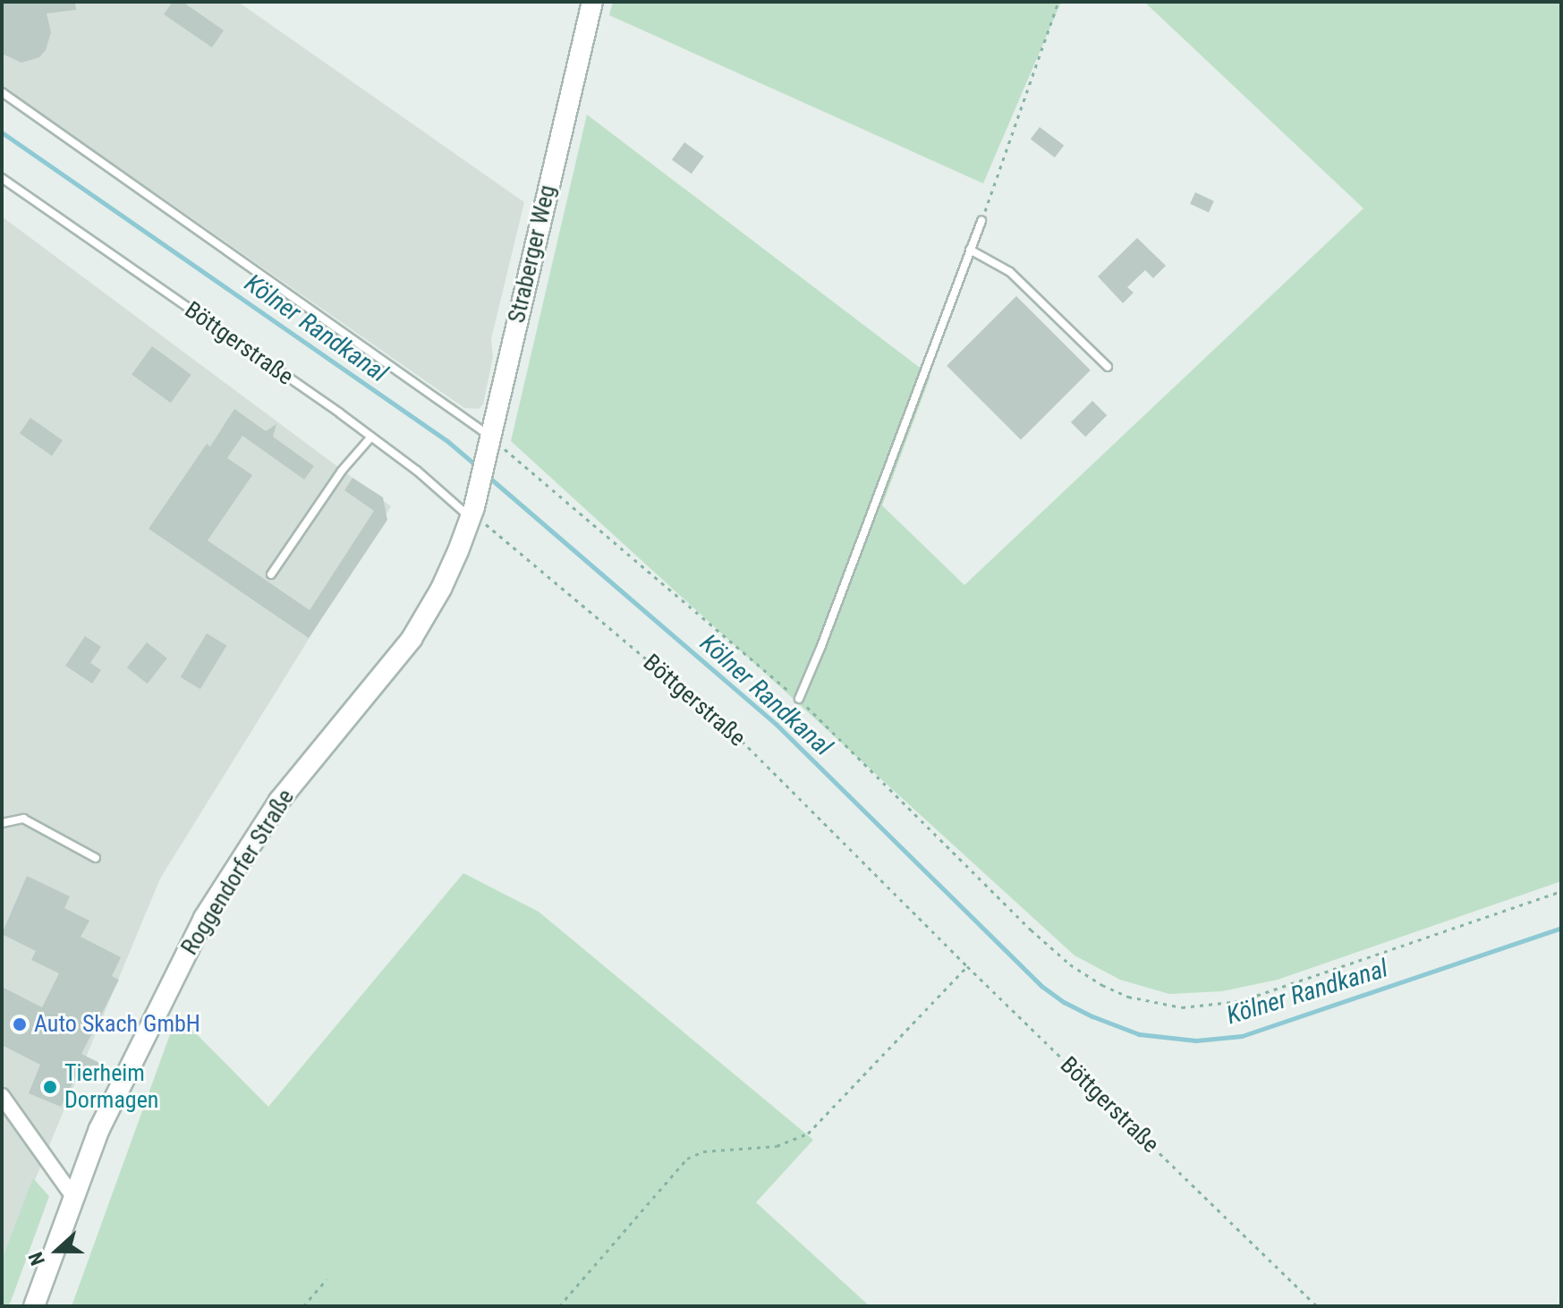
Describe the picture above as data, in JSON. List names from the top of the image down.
{
  "streets": {
    "main road": ["Straberger Weg", "Roggendorfer Straße"],
    "lane": ["Böttgerstraße"]
  },
  "crossings": [
    ["Straberger Weg", "Böttgerstraße"],
    ["Straberger Weg", "Roggendorfer Straße"],
    ["Böttgerstraße", "Roggendorfer Straße"]
  ],
  "water": ["Kölner Randkanal"],
  "places": ["Auto Skach GmbH", "Tierheim Dormagen"],
  "north": "left"
}
